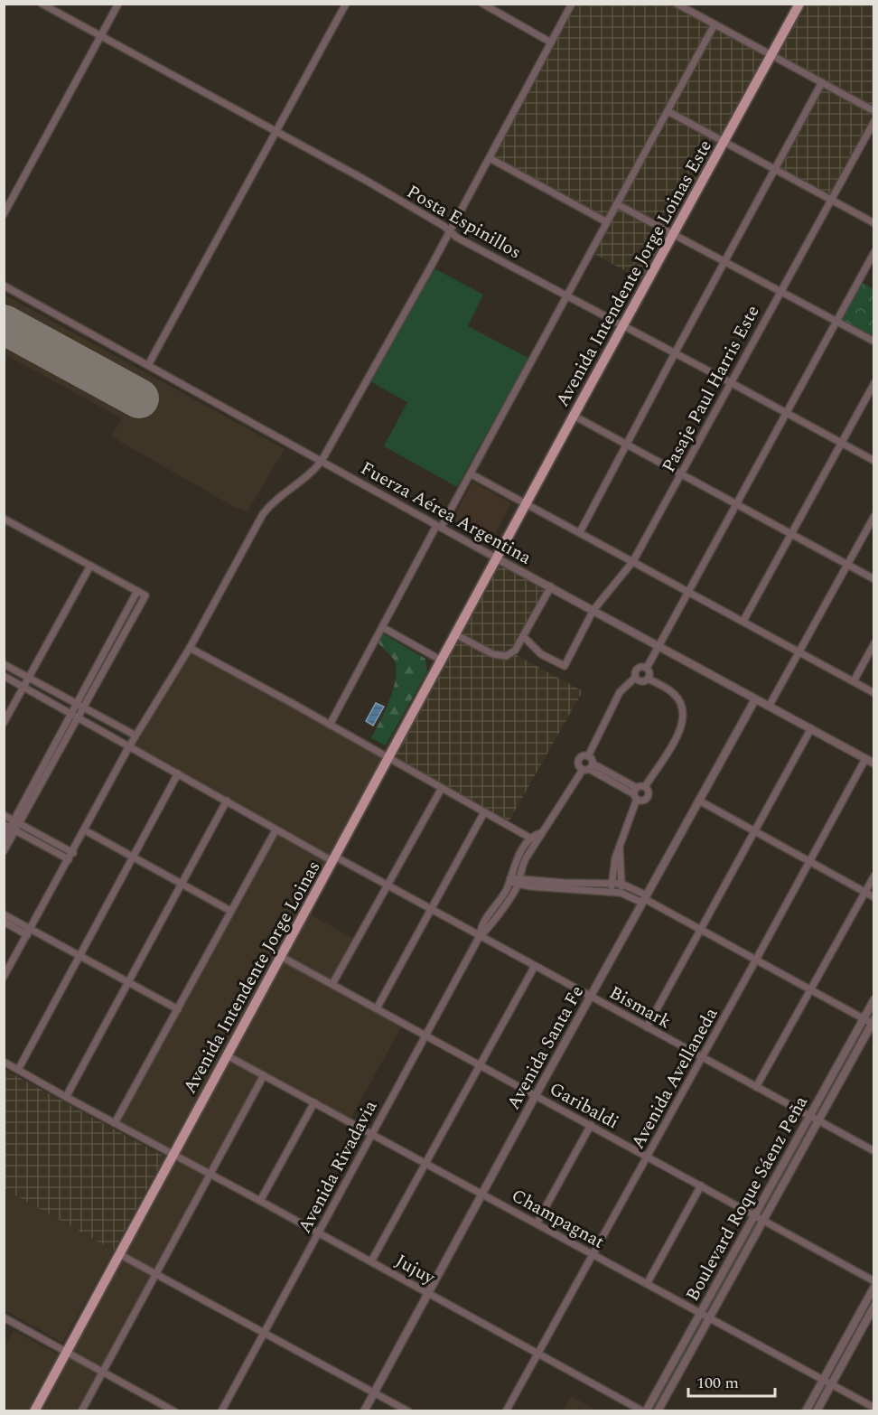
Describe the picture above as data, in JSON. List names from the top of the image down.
{
  "streets": {
    "main road": ["Avenida Intendente Jorge Loinas Este", "Avenida Intendente Jorge Loinas"],
    "street": [
      "Posta Espinillos",
      "Pasaje Paul Harris Este",
      "Fuerza Aérea Argentina",
      "Bismark",
      "Avenida Santa Fe",
      "Avenida Avellaneda",
      "Garibaldi",
      "Avenida Rivadavia",
      "Boulevard Roque Sáenz Peña",
      "Champagnat",
      "Jujuy"
    ]
  },
  "crossings": [
    ["Posta Espinillos", "Avenida Intendente Jorge Loinas Este"],
    ["Posta Espinillos", "Pasaje Paul Harris Este"],
    ["Posta Espinillos", "Avenida Rivadavia"],
    ["Avenida Intendente Jorge Loinas Este", "Fuerza Aérea Argentina"],
    ["Avenida Intendente Jorge Loinas Este", "Avenida Intendente Jorge Loinas"],
    ["Pasaje Paul Harris Este", "Fuerza Aérea Argentina"],
    ["Fuerza Aérea Argentina", "Avenida Intendente Jorge Loinas"],
    ["Fuerza Aérea Argentina", "Avenida Santa Fe"],
    ["Fuerza Aérea Argentina", "Avenida Avellaneda"],
    ["Fuerza Aérea Argentina", "Avenida Rivadavia"],
    ["Avenida Intendente Jorge Loinas", "Bismark"],
    ["Avenida Intendente Jorge Loinas", "Garibaldi"],
    ["Avenida Intendente Jorge Loinas", "Champagnat"],
    ["Avenida Intendente Jorge Loinas", "Jujuy"],
    ["Bismark", "Avenida Santa Fe"],
    ["Bismark", "Avenida Avellaneda"],
    ["Bismark", "Avenida Rivadavia"],
    ["Bismark", "Boulevard Roque Sáenz Peña"],
    ["Avenida Santa Fe", "Garibaldi"],
    ["Avenida Santa Fe", "Champagnat"],
    ["Avenida Santa Fe", "Jujuy"],
    ["Avenida Avellaneda", "Garibaldi"],
    ["Avenida Avellaneda", "Champagnat"],
    ["Avenida Avellaneda", "Jujuy"],
    ["Garibaldi", "Avenida Rivadavia"],
    ["Garibaldi", "Boulevard Roque Sáenz Peña"],
    ["Avenida Rivadavia", "Champagnat"],
    ["Avenida Rivadavia", "Jujuy"],
    ["Boulevard Roque Sáenz Peña", "Champagnat"],
    ["Boulevard Roque Sáenz Peña", "Jujuy"]
  ],
  "scale_bar": "100 m"
}
